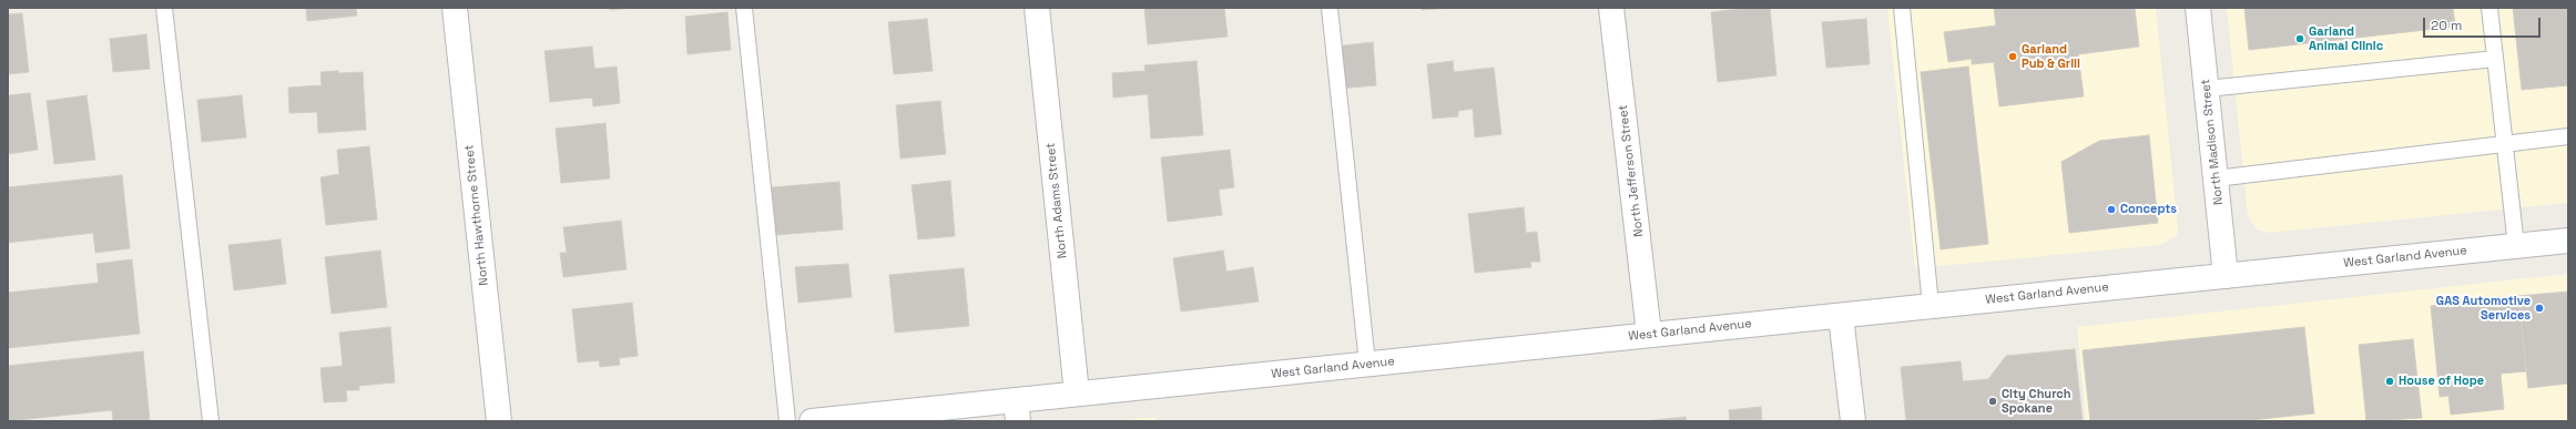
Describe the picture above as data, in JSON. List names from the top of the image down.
{
  "streets": {
    "street": [
      "North Madison Street",
      "North Jefferson Street",
      "North Adams Street",
      "North Hawthorne Street",
      "West Garland Avenue"
    ]
  },
  "crossings": [
    ["North Madison Street", "West Garland Avenue"],
    ["North Jefferson Street", "West Garland Avenue"],
    ["North Adams Street", "West Garland Avenue"]
  ],
  "places": [
    "Garland Animal Clinic",
    "Garland Pub & Grill",
    "Concepts",
    "GAS Automotive Services",
    "House of Hope",
    "City Church Spokane"
  ],
  "scale_bar": "20 m"
}
